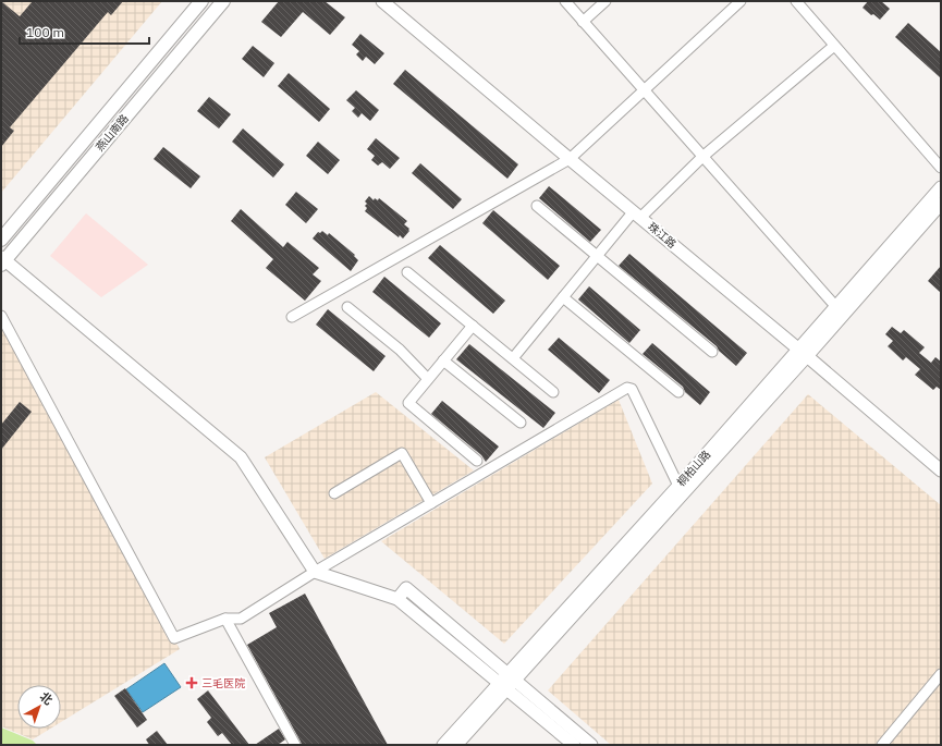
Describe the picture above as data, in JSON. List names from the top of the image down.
{
  "streets": {
    "main road": ["燕山南路"],
    "street": ["珠江路", "桐柏山路"]
  },
  "crossings": [
    ["珠江路", "桐柏山路"]
  ],
  "places": {
    "health": ["三毛医院"]
  },
  "scale_bar": "100 m",
  "north": "top right"
}
